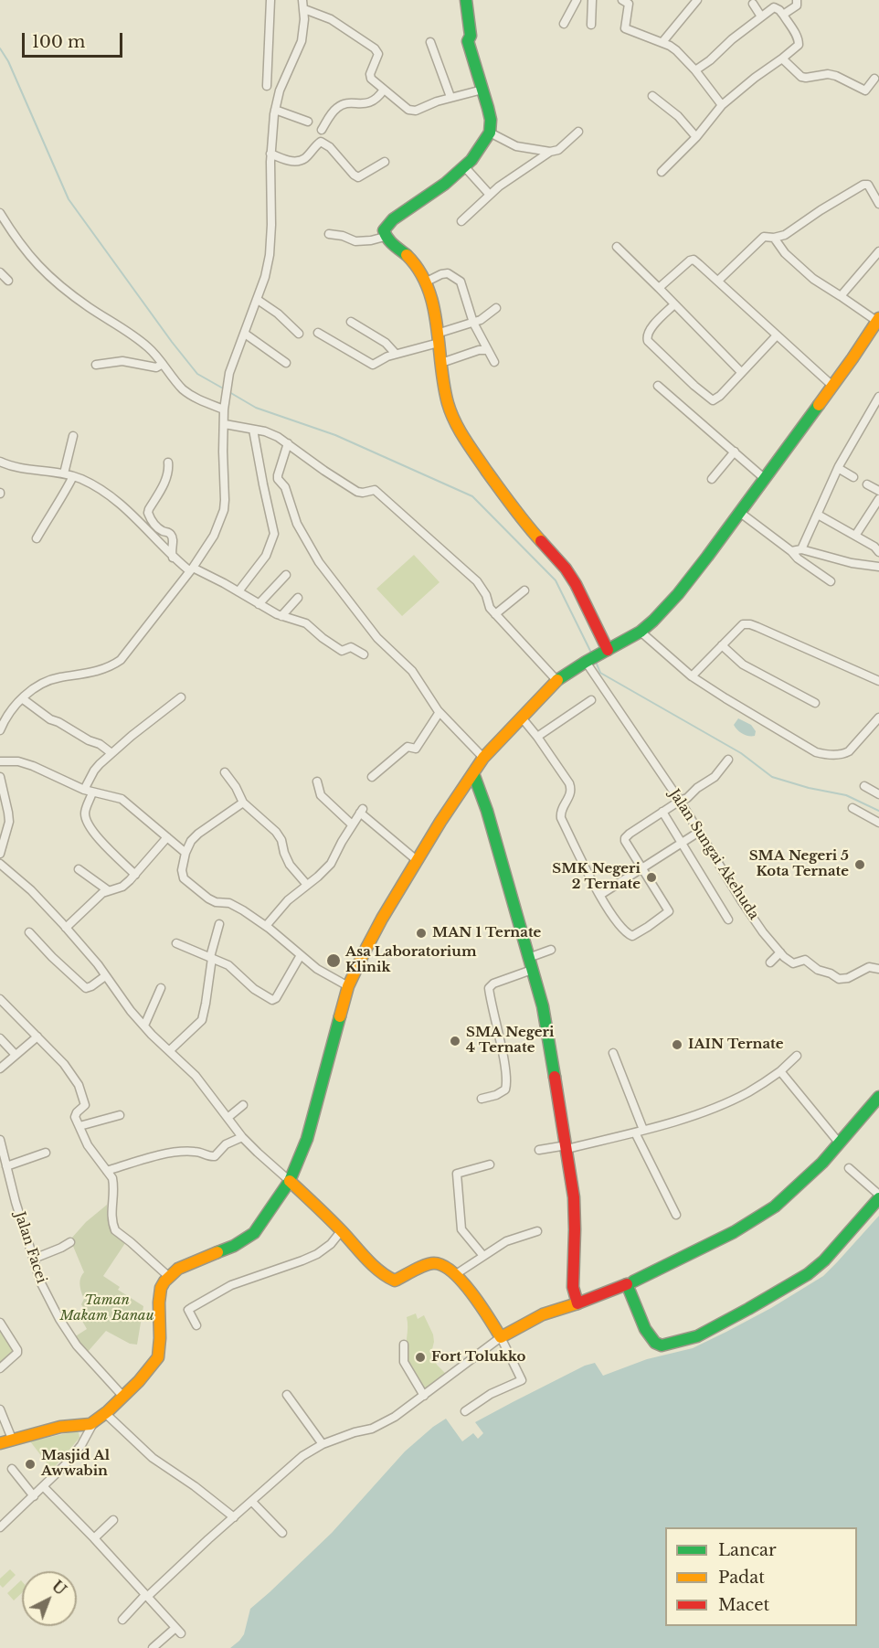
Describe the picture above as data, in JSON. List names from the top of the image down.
{
  "streets": {
    "street": ["Jalan Sungai Akehuda", "Jalan Facei"]
  },
  "parks": ["Taman Makam Banau"],
  "places": [
    "SMA Negeri 5 Kota Ternate",
    "SMK Negeri 2 Ternate",
    "MAN 1 Ternate",
    "Asa Laboratorium Klinik",
    "SMA Negeri 4 Ternate",
    "IAIN Ternate",
    "Fort Tolukko",
    "Masjid Al Awwabin"
  ],
  "legend": ["Lancar", "Padat", "Macet"],
  "scale_bar": "100 m",
  "north": "top right"
}
